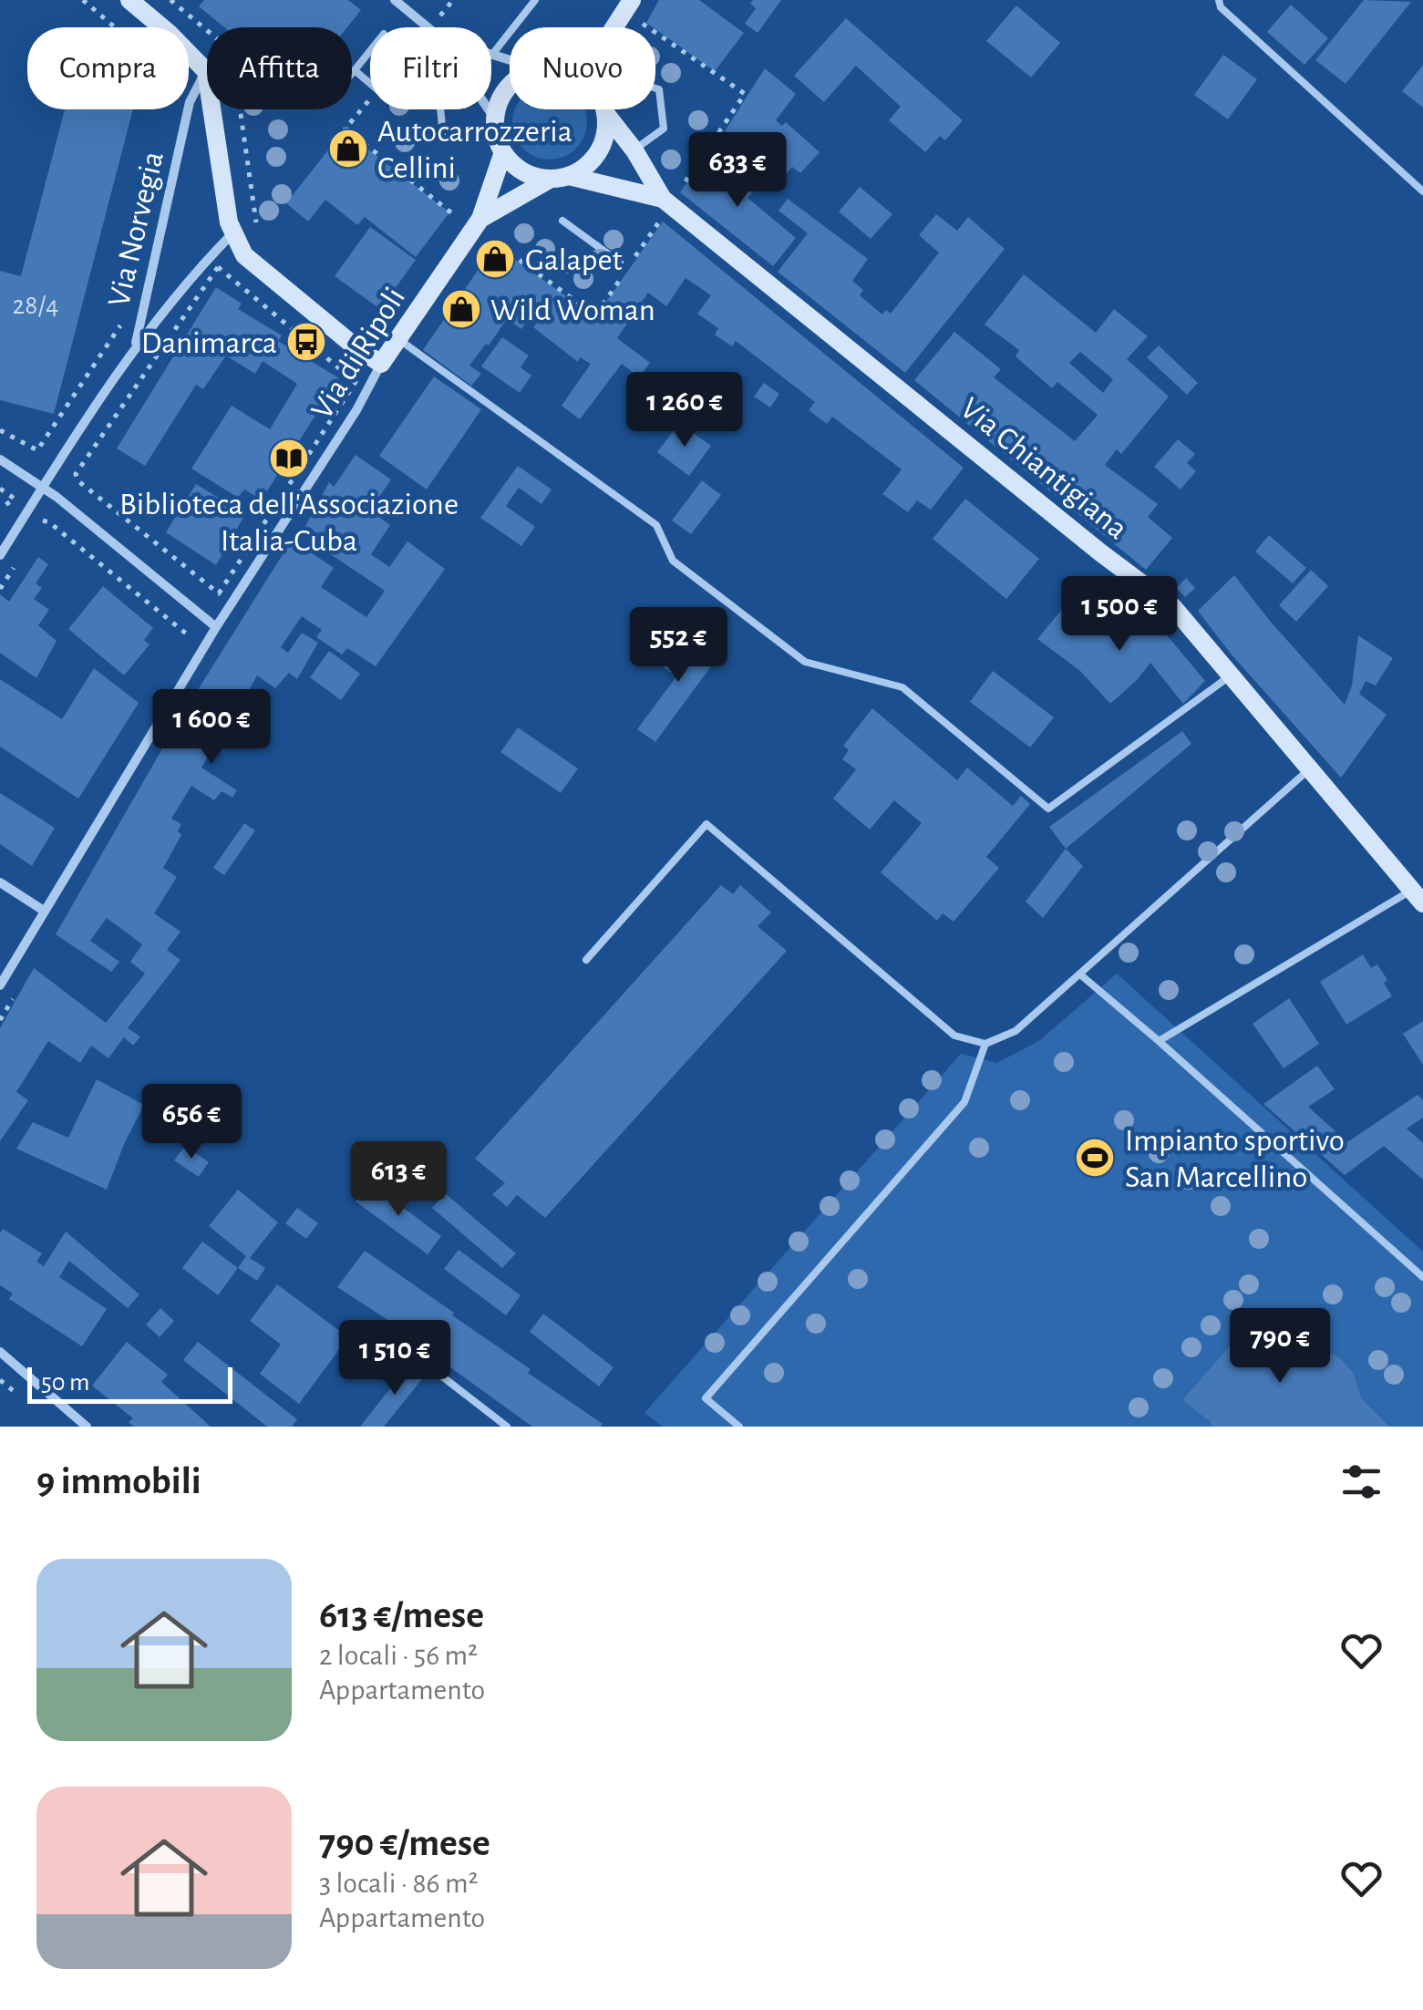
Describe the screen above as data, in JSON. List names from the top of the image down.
{
  "streets": {
    "street": ["Via Norvegia", "Via di Ripoli", "Via Chiantigiana"]
  },
  "crossings": [
    ["Via di Ripoli", "Via Chiantigiana"]
  ],
  "places": {
    "shop": ["Autocarrozzeria Cellini", "Galapet", "Wild Woman"],
    "bus stop": ["Danimarca"],
    "library": ["Biblioteca dell'Associazione Italia-Cuba"],
    "sports": ["Impianto sportivo San Marcellino"]
  },
  "house_numbers": ["28/4"],
  "scale_bar": "50 m",
  "page": {
    "chip": [
      "Compra",
      "Affitta",
      "Filtri",
      "Nuovo"
    ],
    "price": [
      "633 €",
      "1 260 €",
      "1 500 €",
      "552 €",
      "1 600 €",
      "656 €",
      "613 €",
      "790 €",
      "1 510 €"
    ],
    "scale": "50 m",
    "heading": "9 immobili",
    "list": [
      {
        "name": "613 €/mese",
        "note": "2 locali · 56 m² · Appartamento"
      },
      {
        "name": "790 €/mese",
        "note": "3 locali · 86 m² · Appartamento"
      }
    ]
  }
}
